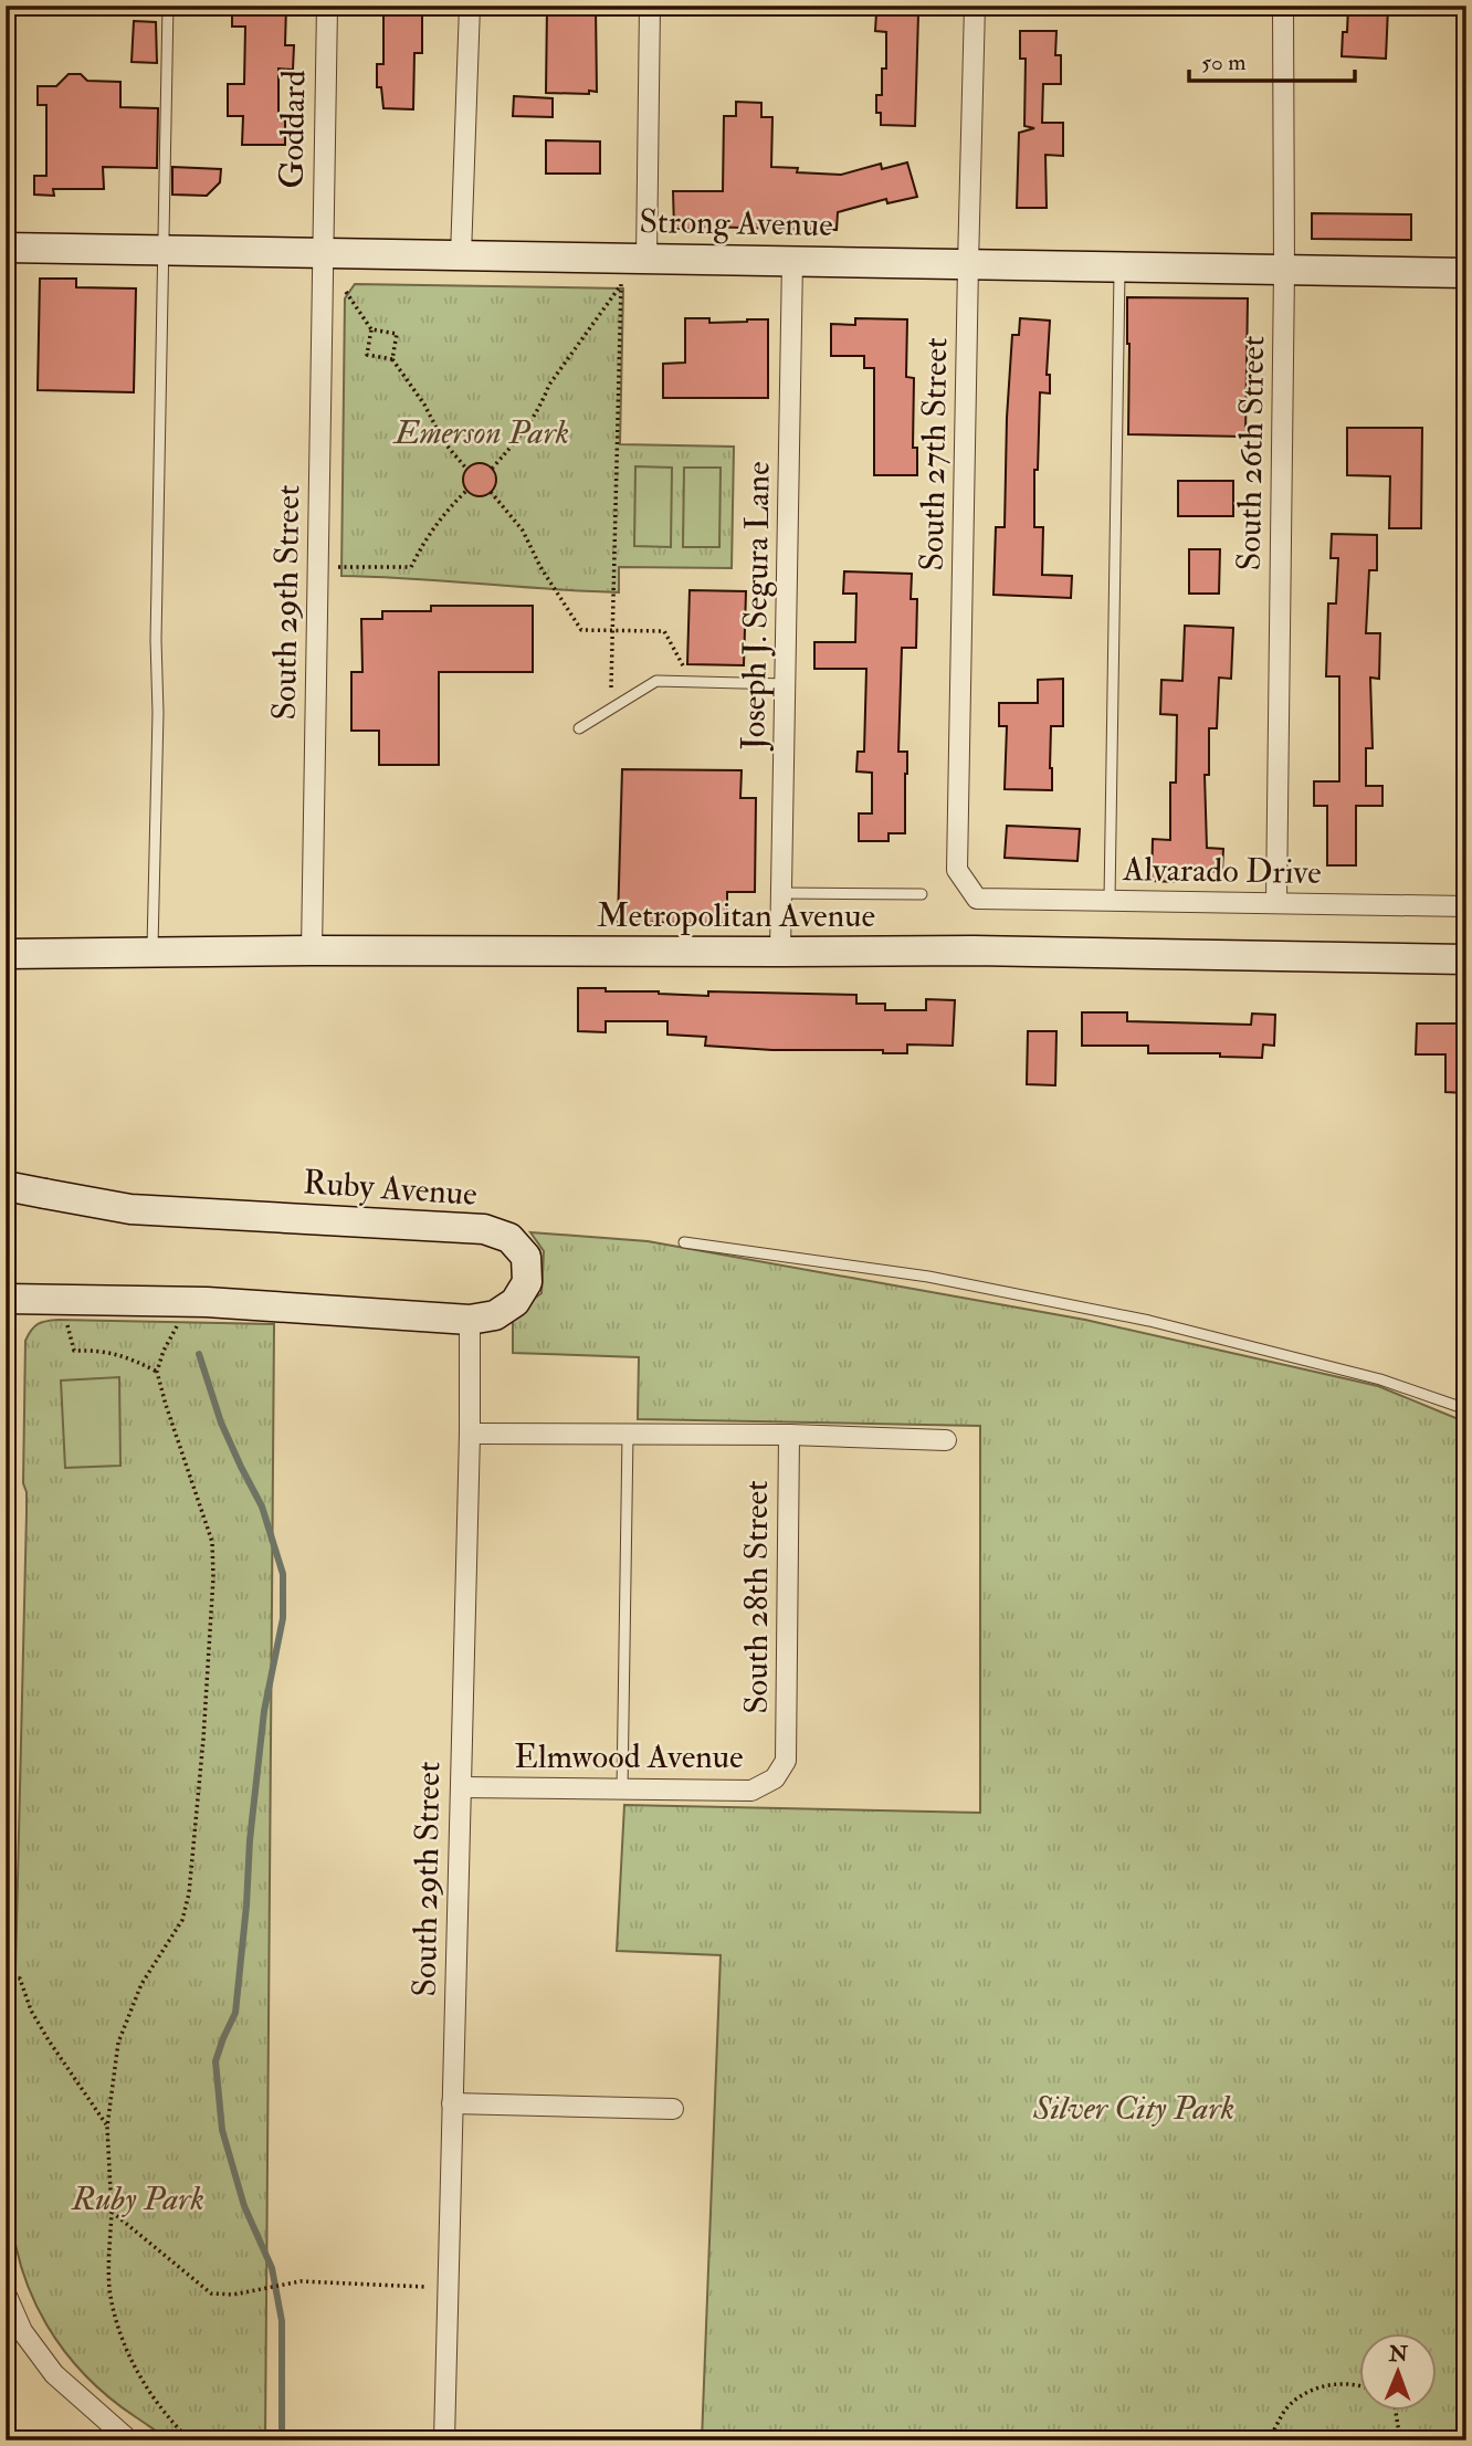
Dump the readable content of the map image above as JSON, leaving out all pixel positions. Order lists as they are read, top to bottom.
{
  "streets": {
    "street": [
      "Goddard",
      "Strong Avenue",
      "South 26th Street",
      "South 27th Street",
      "South 29th Street",
      "Joseph J. Segura Lane",
      "Alvarado Drive",
      "Metropolitan Avenue",
      "Ruby Avenue",
      "South 28th Street",
      "Elmwood Avenue"
    ]
  },
  "crossings": [
    ["Goddard", "Strong Avenue"],
    ["Goddard", "South 29th Street"],
    ["Strong Avenue", "South 26th Street"],
    ["Strong Avenue", "South 27th Street"],
    ["Strong Avenue", "South 29th Street"],
    ["Strong Avenue", "Joseph J. Segura Lane"],
    ["South 26th Street", "Alvarado Drive"],
    ["South 27th Street", "Alvarado Drive"],
    ["South 29th Street", "Metropolitan Avenue"],
    ["South 29th Street", "Ruby Avenue"],
    ["South 29th Street", "Elmwood Avenue"],
    ["Joseph J. Segura Lane", "Metropolitan Avenue"],
    ["South 28th Street", "Elmwood Avenue"]
  ],
  "parks": ["Emerson Park", "Silver City Park", "Ruby Park"],
  "scale_bar": "50 m",
  "north": "top"
}
